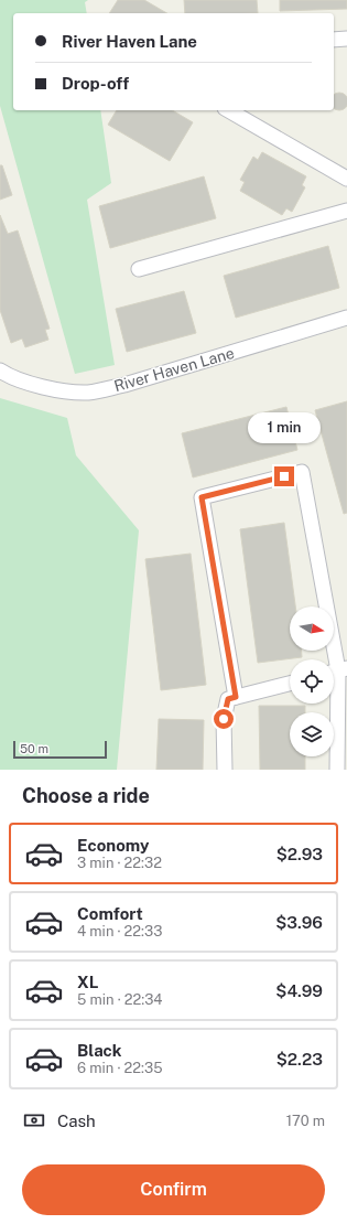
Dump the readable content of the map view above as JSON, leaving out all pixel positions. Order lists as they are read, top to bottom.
{
  "streets": {
    "street": ["River Haven Lane"]
  },
  "scale_bar": "50 m",
  "north": "right",
  "page": {
    "banner": ["River Haven Lane", "Drop-off"],
    "bubble": "1 min",
    "scale": "50 m",
    "heading": "Choose a ride",
    "list": [
      {
        "name": "Economy",
        "note": "3 min · 22:32",
        "value": "$2.93"
      },
      {
        "name": "Comfort",
        "note": "4 min · 22:33",
        "value": "$3.96"
      },
      {
        "name": "XL",
        "note": "5 min · 22:34",
        "value": "$4.99"
      },
      {
        "name": "Black",
        "note": "6 min · 22:35",
        "value": "$2.23"
      }
    ],
    "pay": ["Cash", "170 m"],
    "buttons": "Confirm"
  }
}
